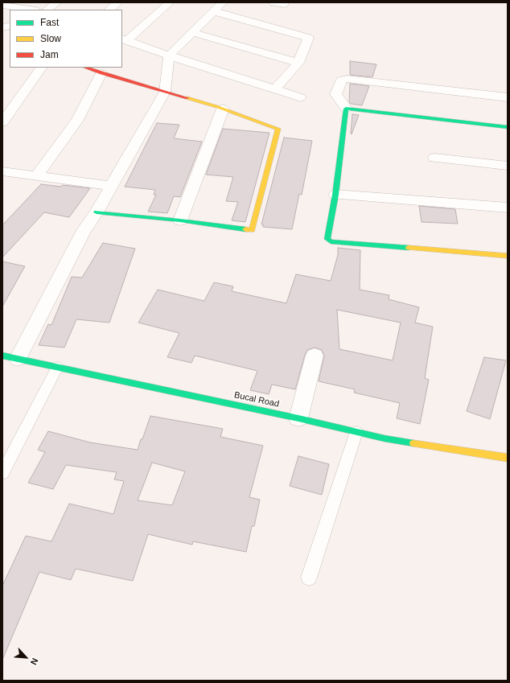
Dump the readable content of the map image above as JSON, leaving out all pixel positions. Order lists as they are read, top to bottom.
{
  "streets": {
    "street": ["Bucal Road"]
  },
  "legend": ["Fast", "Slow", "Jam"],
  "north": "bottom right"
}
